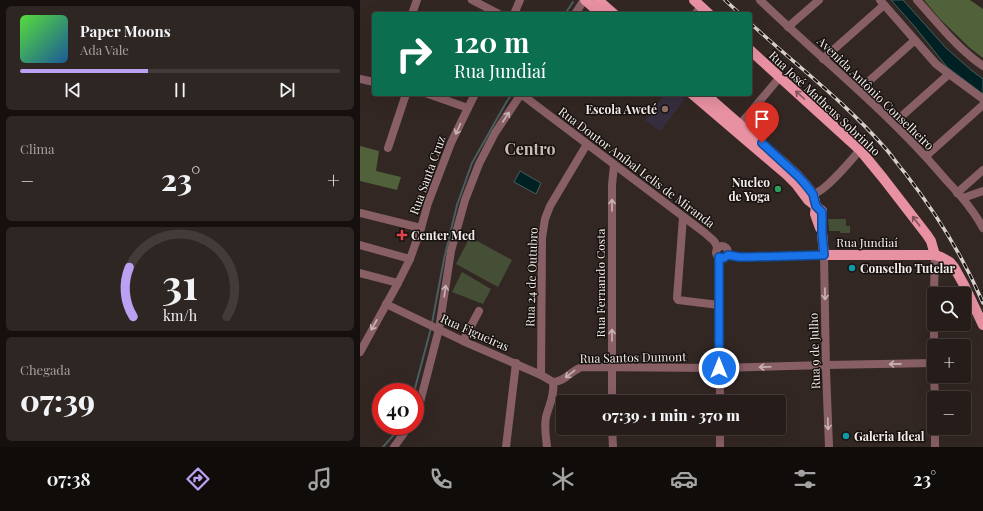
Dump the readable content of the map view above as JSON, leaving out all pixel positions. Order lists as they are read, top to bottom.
{
  "streets": {
    "main road": ["Rua José Matheus Sobrinho", "Rua Jundiaí"],
    "street": [
      "Avenida Antônio Conselheiro",
      "Rua Doutor Aníbal Lelis de Miranda",
      "Rua Santa Cruz",
      "Rua 24 de Outubro",
      "Rua Fernando Costa",
      "Rua Figueiras",
      "Rua 9 de Julho",
      "Rua Santos Dumont"
    ]
  },
  "crossings": [
    ["Rua José Matheus Sobrinho", "Rua Jundiaí"],
    ["Rua Doutor Aníbal Lelis de Miranda", "Rua Jundiaí"],
    ["Rua Doutor Aníbal Lelis de Miranda", "Rua 24 de Outubro"],
    ["Rua Doutor Aníbal Lelis de Miranda", "Rua Fernando Costa"],
    ["Rua Santa Cruz", "Rua Figueiras"],
    ["Rua Jundiaí", "Rua 9 de Julho"],
    ["Rua 24 de Outubro", "Rua Figueiras"],
    ["Rua Fernando Costa", "Rua Santos Dumont"],
    ["Rua Figueiras", "Rua Santos Dumont"],
    ["Rua 9 de Julho", "Rua Santos Dumont"]
  ],
  "one_way": ["Rua Fernando Costa", "Rua 9 de Julho", "Rua Santos Dumont"],
  "districts": ["Centro"],
  "places": {
    "other": [
      "Escola Aweté",
      "Nucleo de Yoga",
      "Conselho Tutelar",
      "Galeria Ideal"
    ],
    "health": ["Center Med"]
  },
  "page": {
    "turn": ["120 m", "Rua Jundiaí"],
    "song": ["Paper Moons", "Ada Vale"],
    "tile": [
      "Clima",
      ["Chegada", "07:39"]
    ],
    "heat": ["−", "23°", "+"],
    "map_buttons": ["+", "−"],
    "limit": "40",
    "trip": "07:39 · 1 min · 370 m",
    "tabs": ["07:38", "23°"],
    "gauge": ["31", "km/h"]
  }
}
